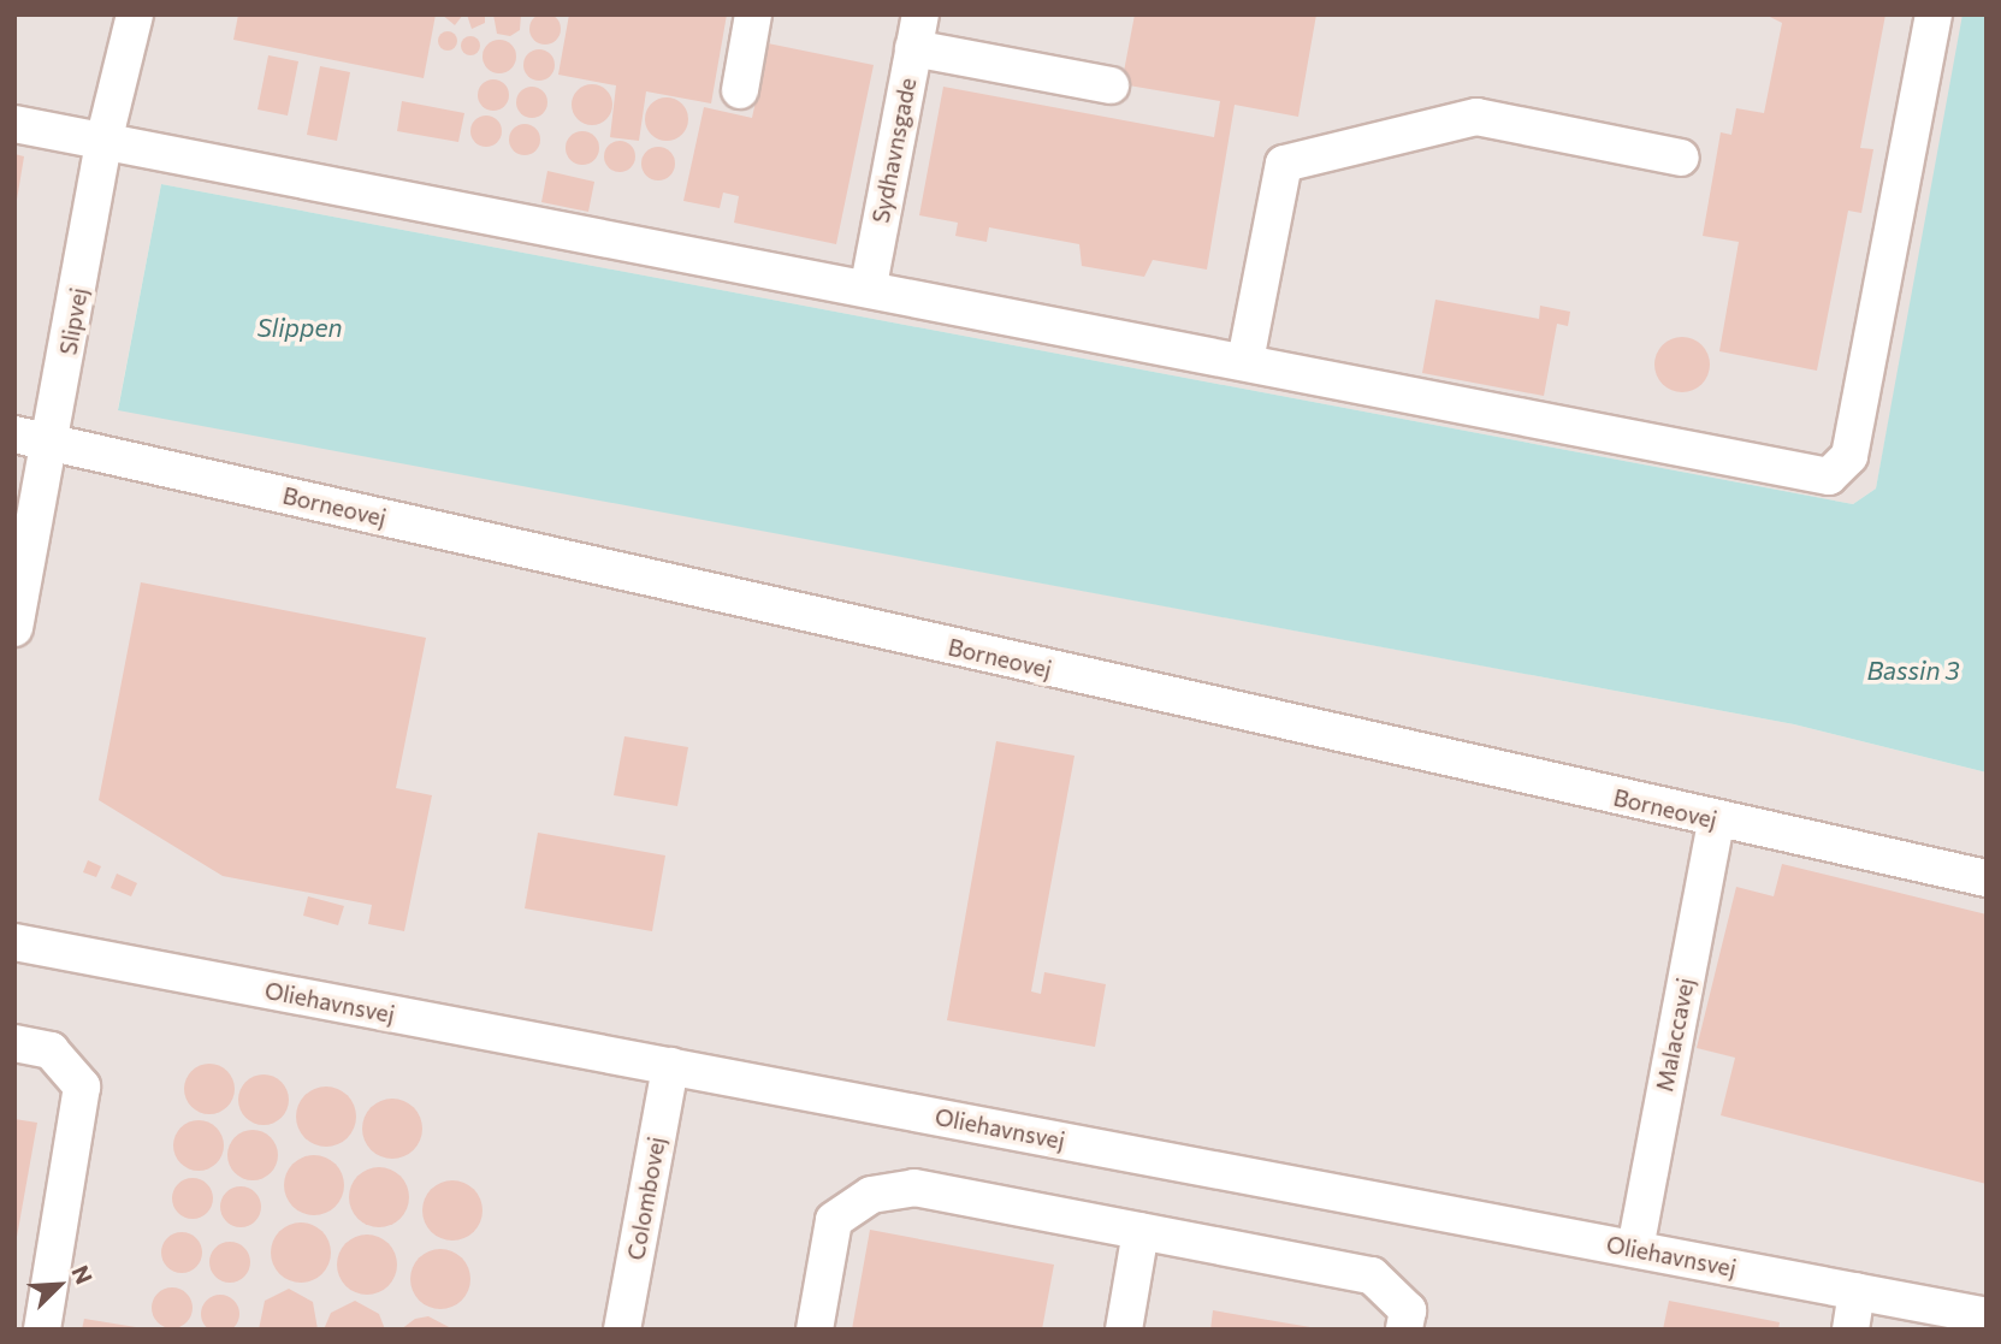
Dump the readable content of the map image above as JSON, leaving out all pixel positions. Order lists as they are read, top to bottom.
{
  "streets": {
    "street": [
      "Sydhavnsgade",
      "Slipvej",
      "Borneovej",
      "Oliehavnsvej",
      "Malaccavej",
      "Colombovej"
    ]
  },
  "crossings": [
    ["Slipvej", "Borneovej"],
    ["Borneovej", "Malaccavej"],
    ["Oliehavnsvej", "Malaccavej"],
    ["Oliehavnsvej", "Colombovej"]
  ],
  "water": ["Slippen", "Bassin 3"],
  "north": "top right"
}
